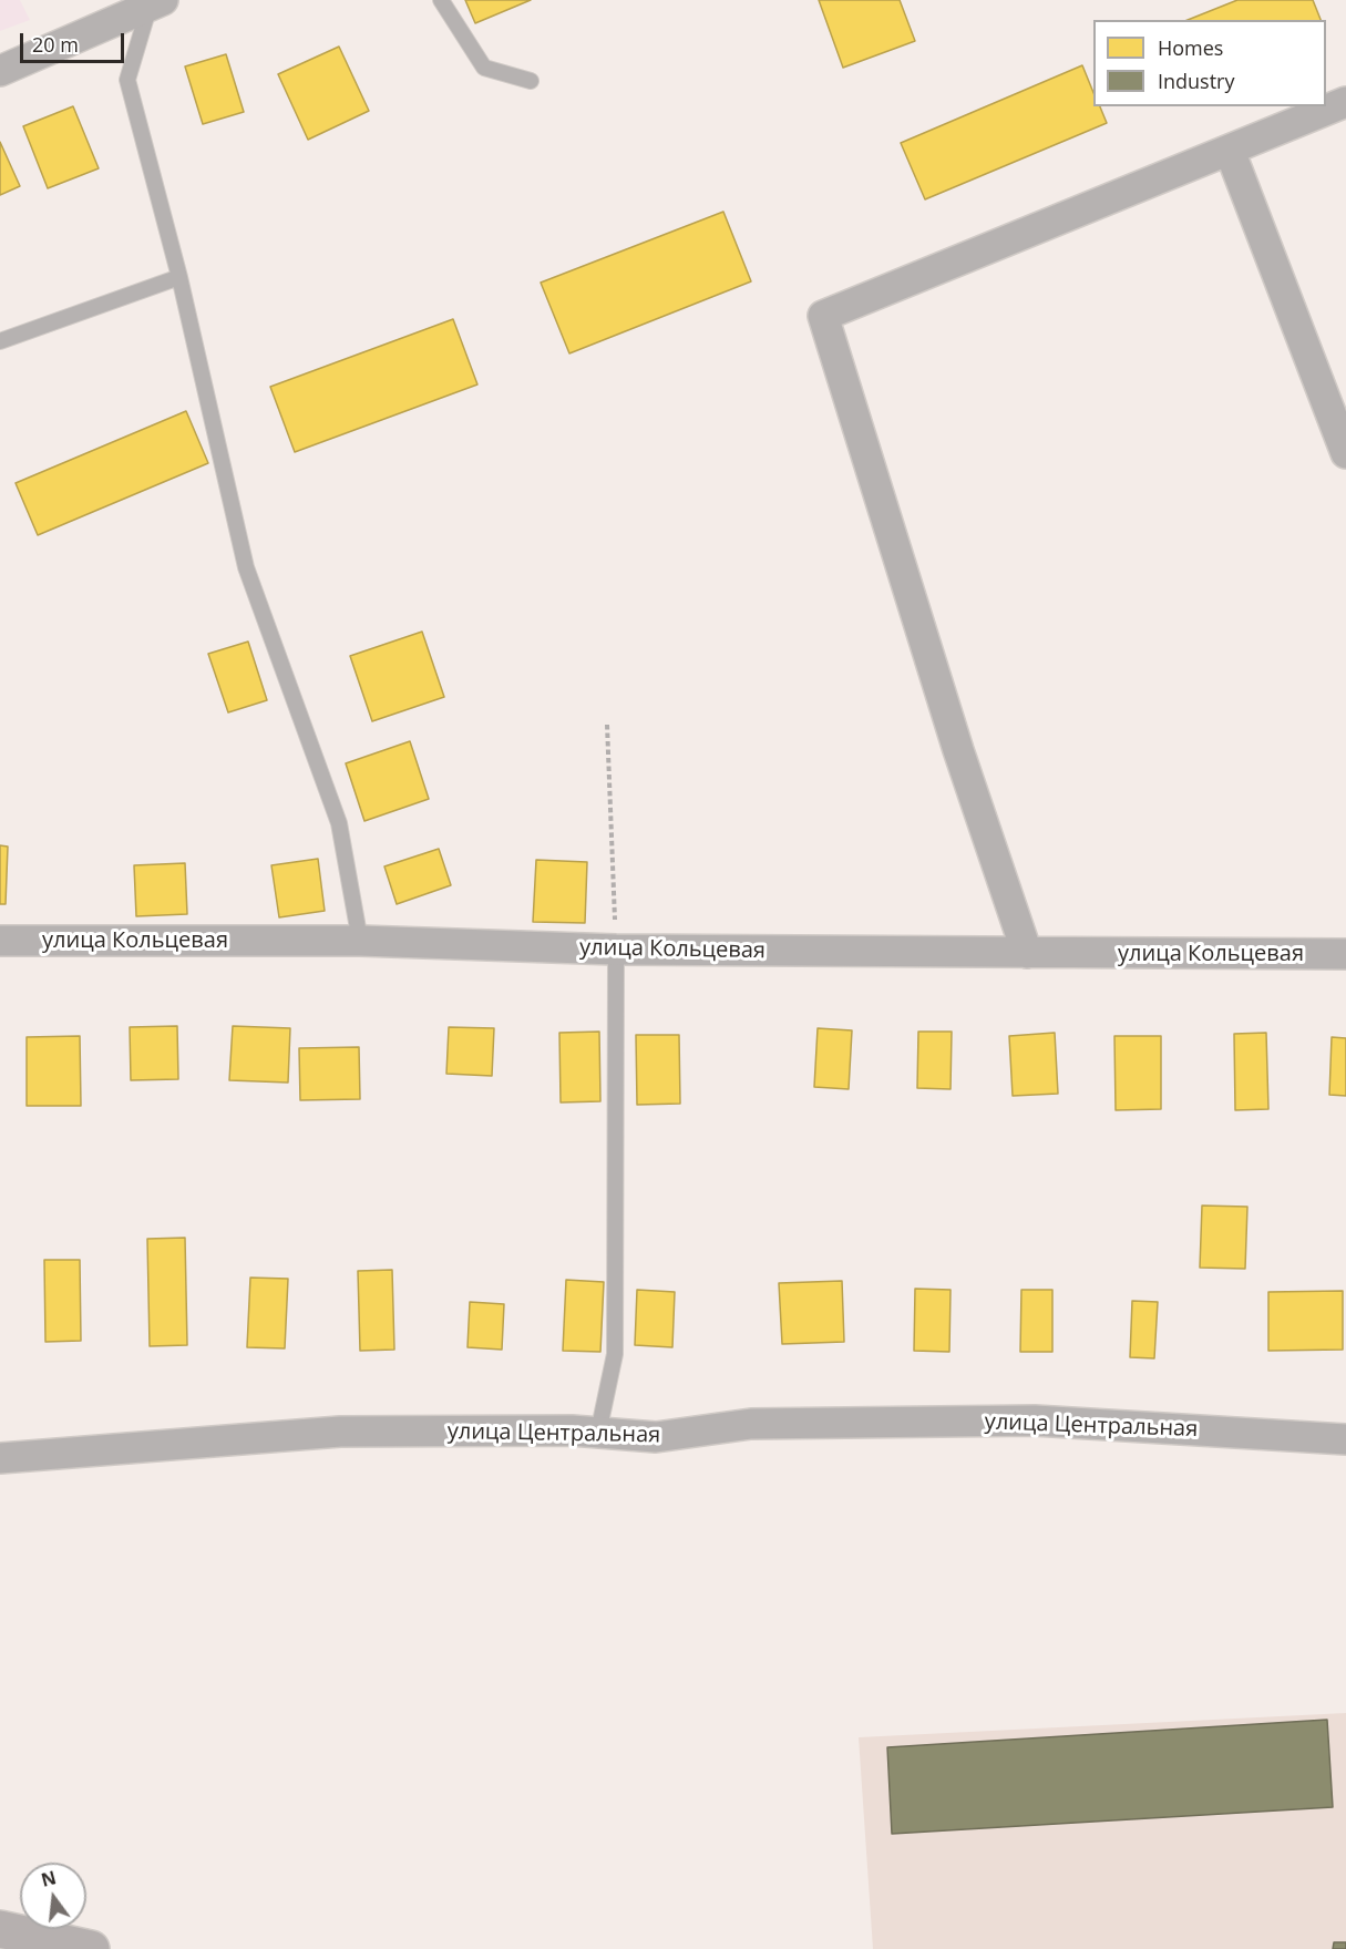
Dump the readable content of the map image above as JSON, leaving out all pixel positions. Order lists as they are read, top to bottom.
{
  "streets": {
    "street": ["улица Кольцевая", "улица Центральная"]
  },
  "legend": ["Homes", "Industry"],
  "scale_bar": "20 m",
  "north": "top"
}
